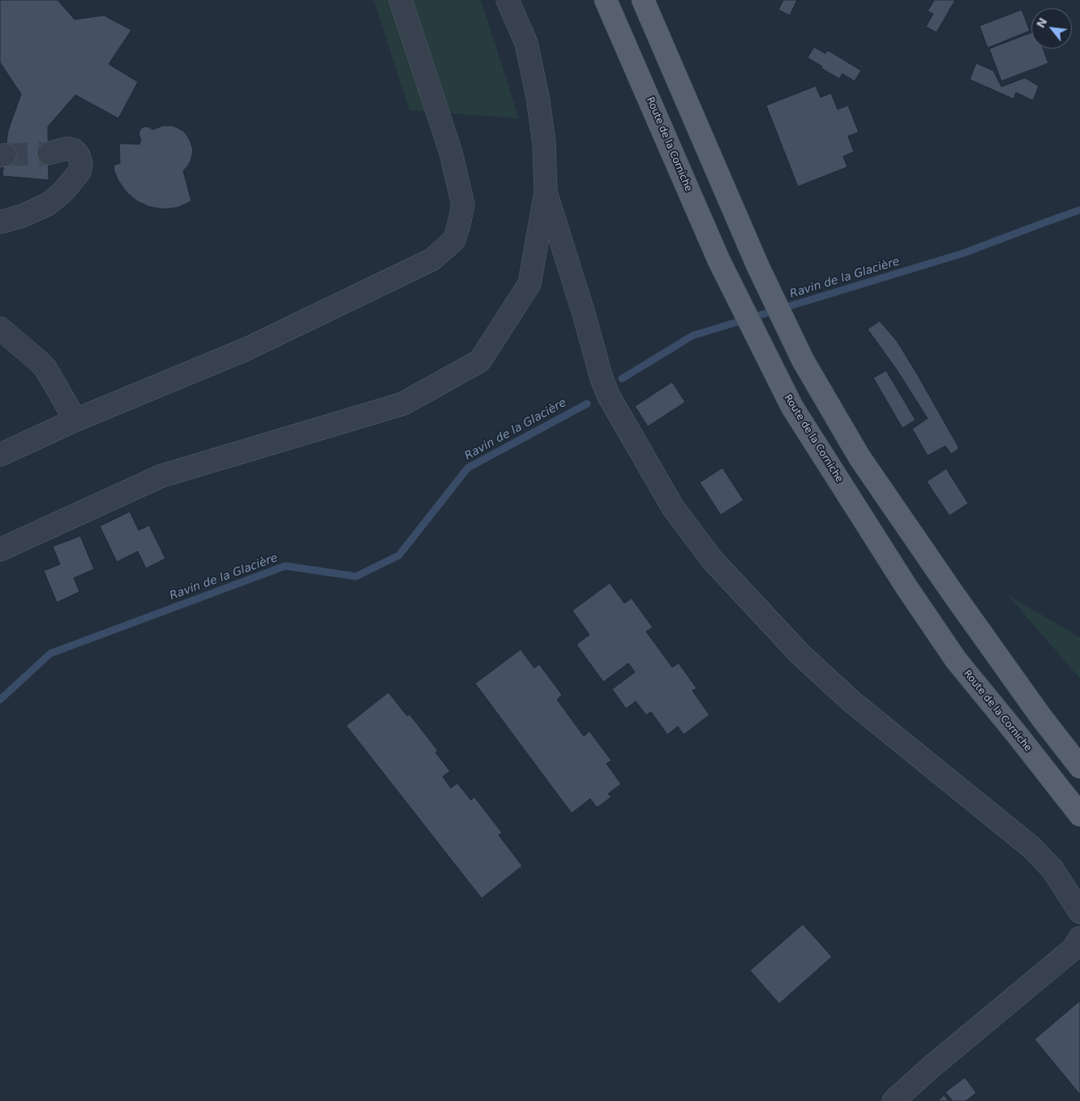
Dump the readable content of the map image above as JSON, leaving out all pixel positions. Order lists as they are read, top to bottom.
{
  "streets": {
    "main road": ["Route de la Corniche"]
  },
  "water": ["Ravin de la Glacière"],
  "north": "top left"
}
